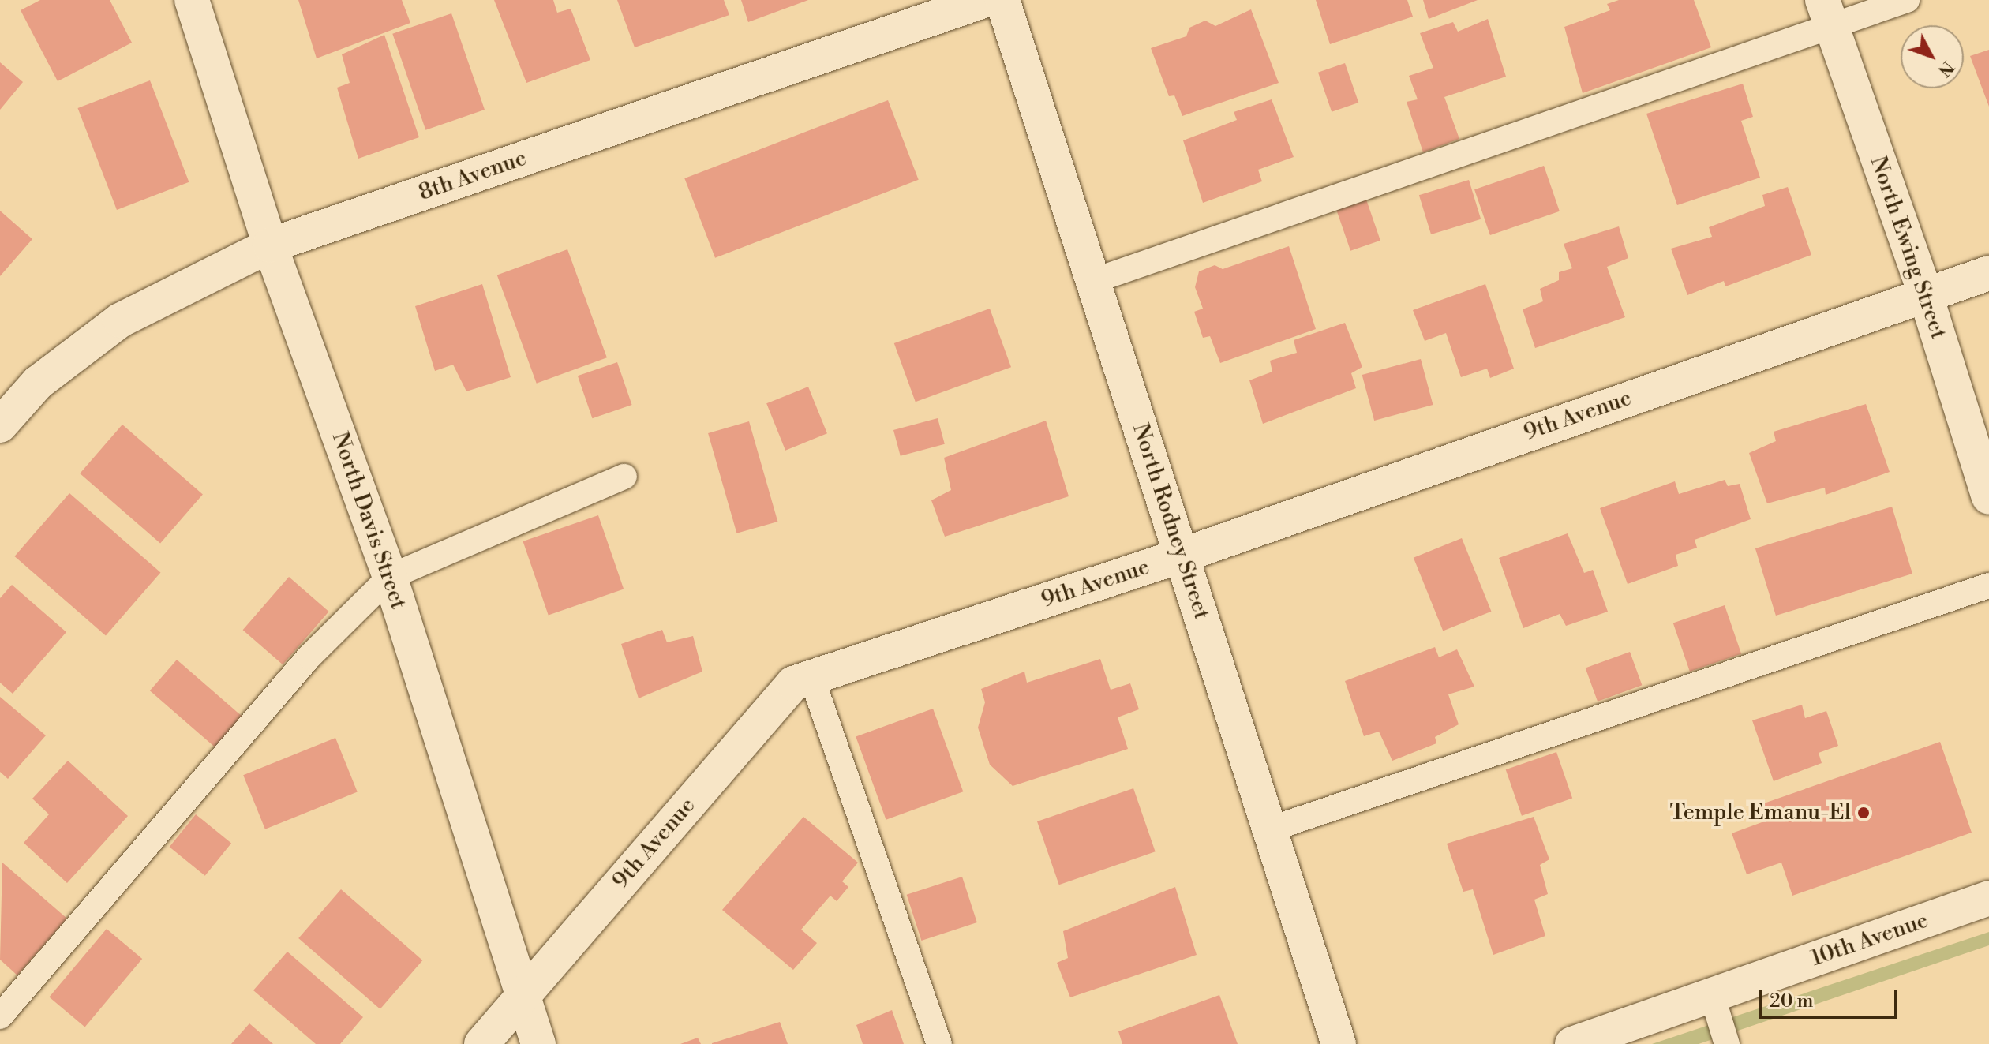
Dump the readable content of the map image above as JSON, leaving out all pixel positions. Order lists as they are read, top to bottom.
{
  "streets": {
    "street": [
      "8th Avenue",
      "North Ewing Street",
      "9th Avenue",
      "North Davis Street",
      "North Rodney Street",
      "10th Avenue"
    ]
  },
  "crossings": [
    ["8th Avenue", "North Davis Street"],
    ["North Ewing Street", "9th Avenue"],
    ["9th Avenue", "North Davis Street"],
    ["9th Avenue", "North Rodney Street"]
  ],
  "places": ["Temple Emanu-El"],
  "scale_bar": "20 m",
  "north": "bottom right"
}
